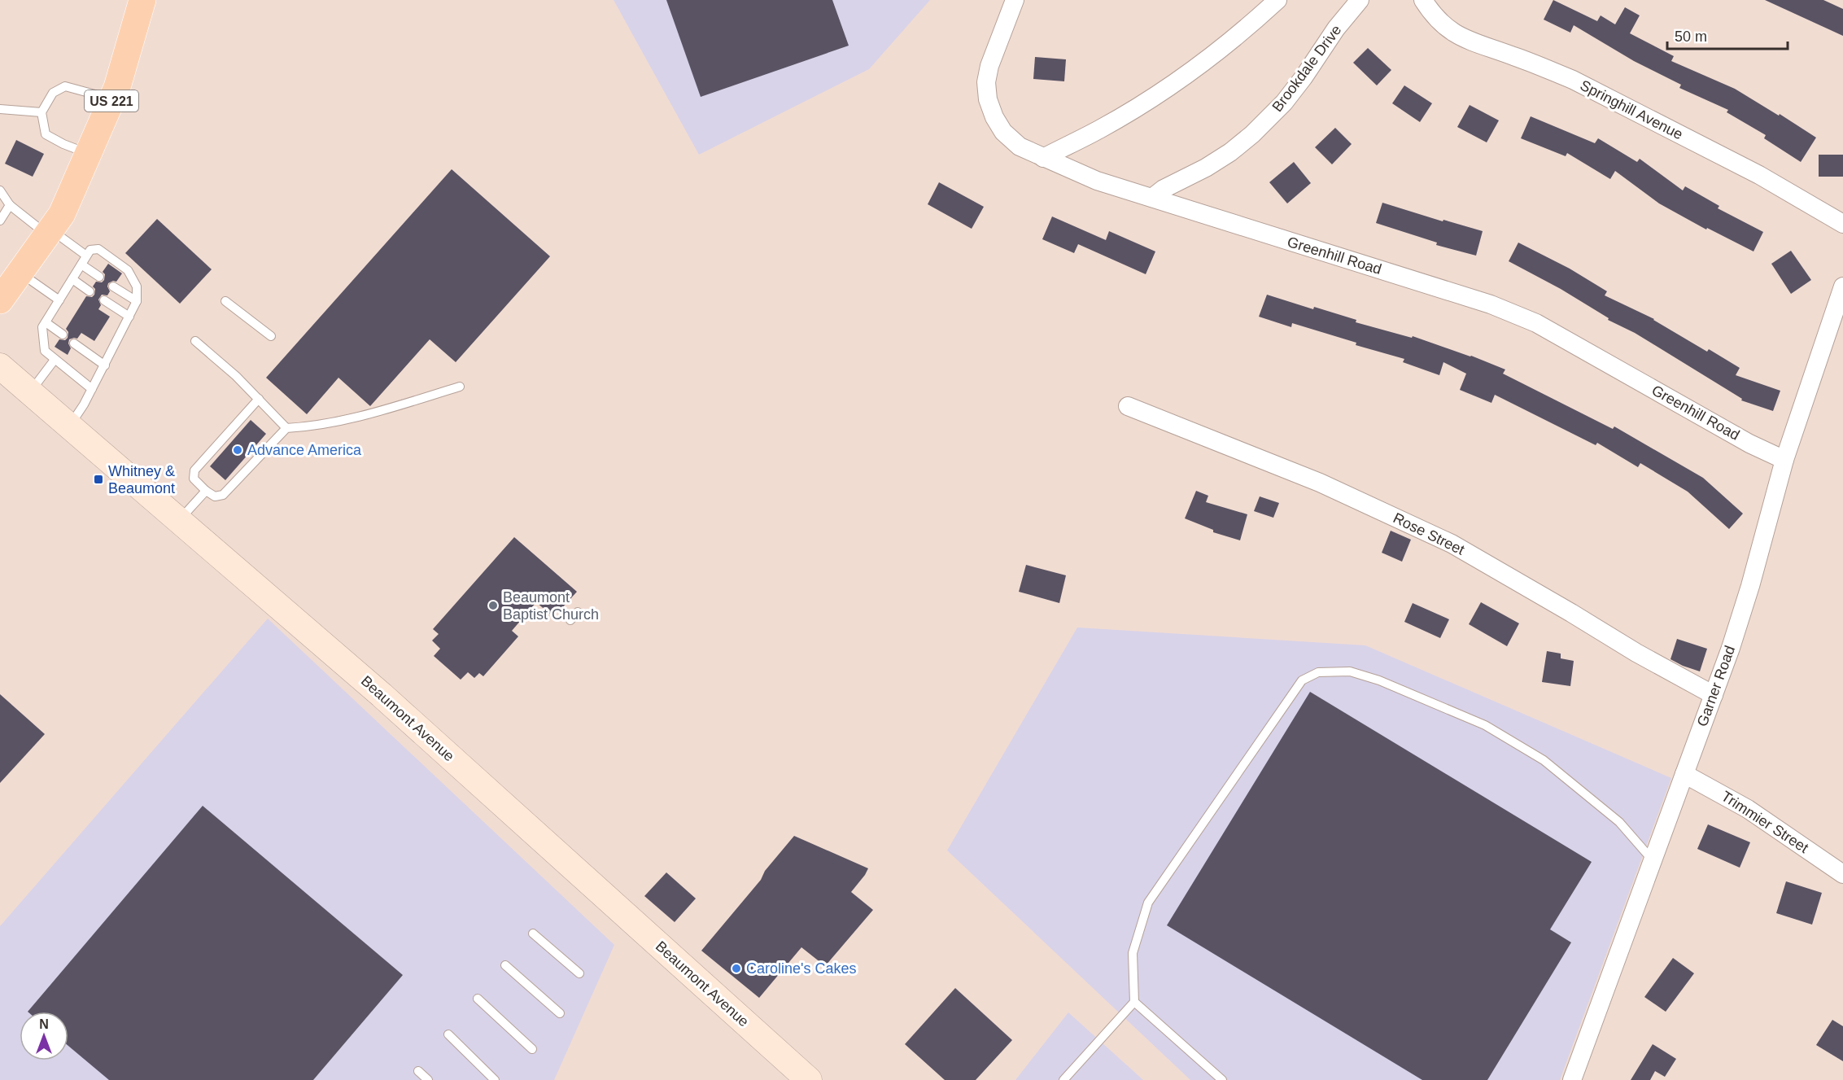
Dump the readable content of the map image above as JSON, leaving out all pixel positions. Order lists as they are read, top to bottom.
{
  "streets": {
    "main road": ["US 221"],
    "street": [
      "Brookdale Drive",
      "Springhill Avenue",
      "Greenhill Road",
      "Rose Street",
      "Garner Road",
      "Beaumont Avenue",
      "Trimmier Street"
    ]
  },
  "crossings": [
    ["Brookdale Drive", "Greenhill Road"],
    ["Greenhill Road", "Garner Road"],
    ["Rose Street", "Garner Road"],
    ["Garner Road", "Trimmier Street"]
  ],
  "places": {
    "other": ["Advance America", "Beaumont Baptist Church", "Caroline's Cakes"],
    "transit": ["Whitney & Beaumont"]
  },
  "scale_bar": "50 m",
  "north": "top"
}
